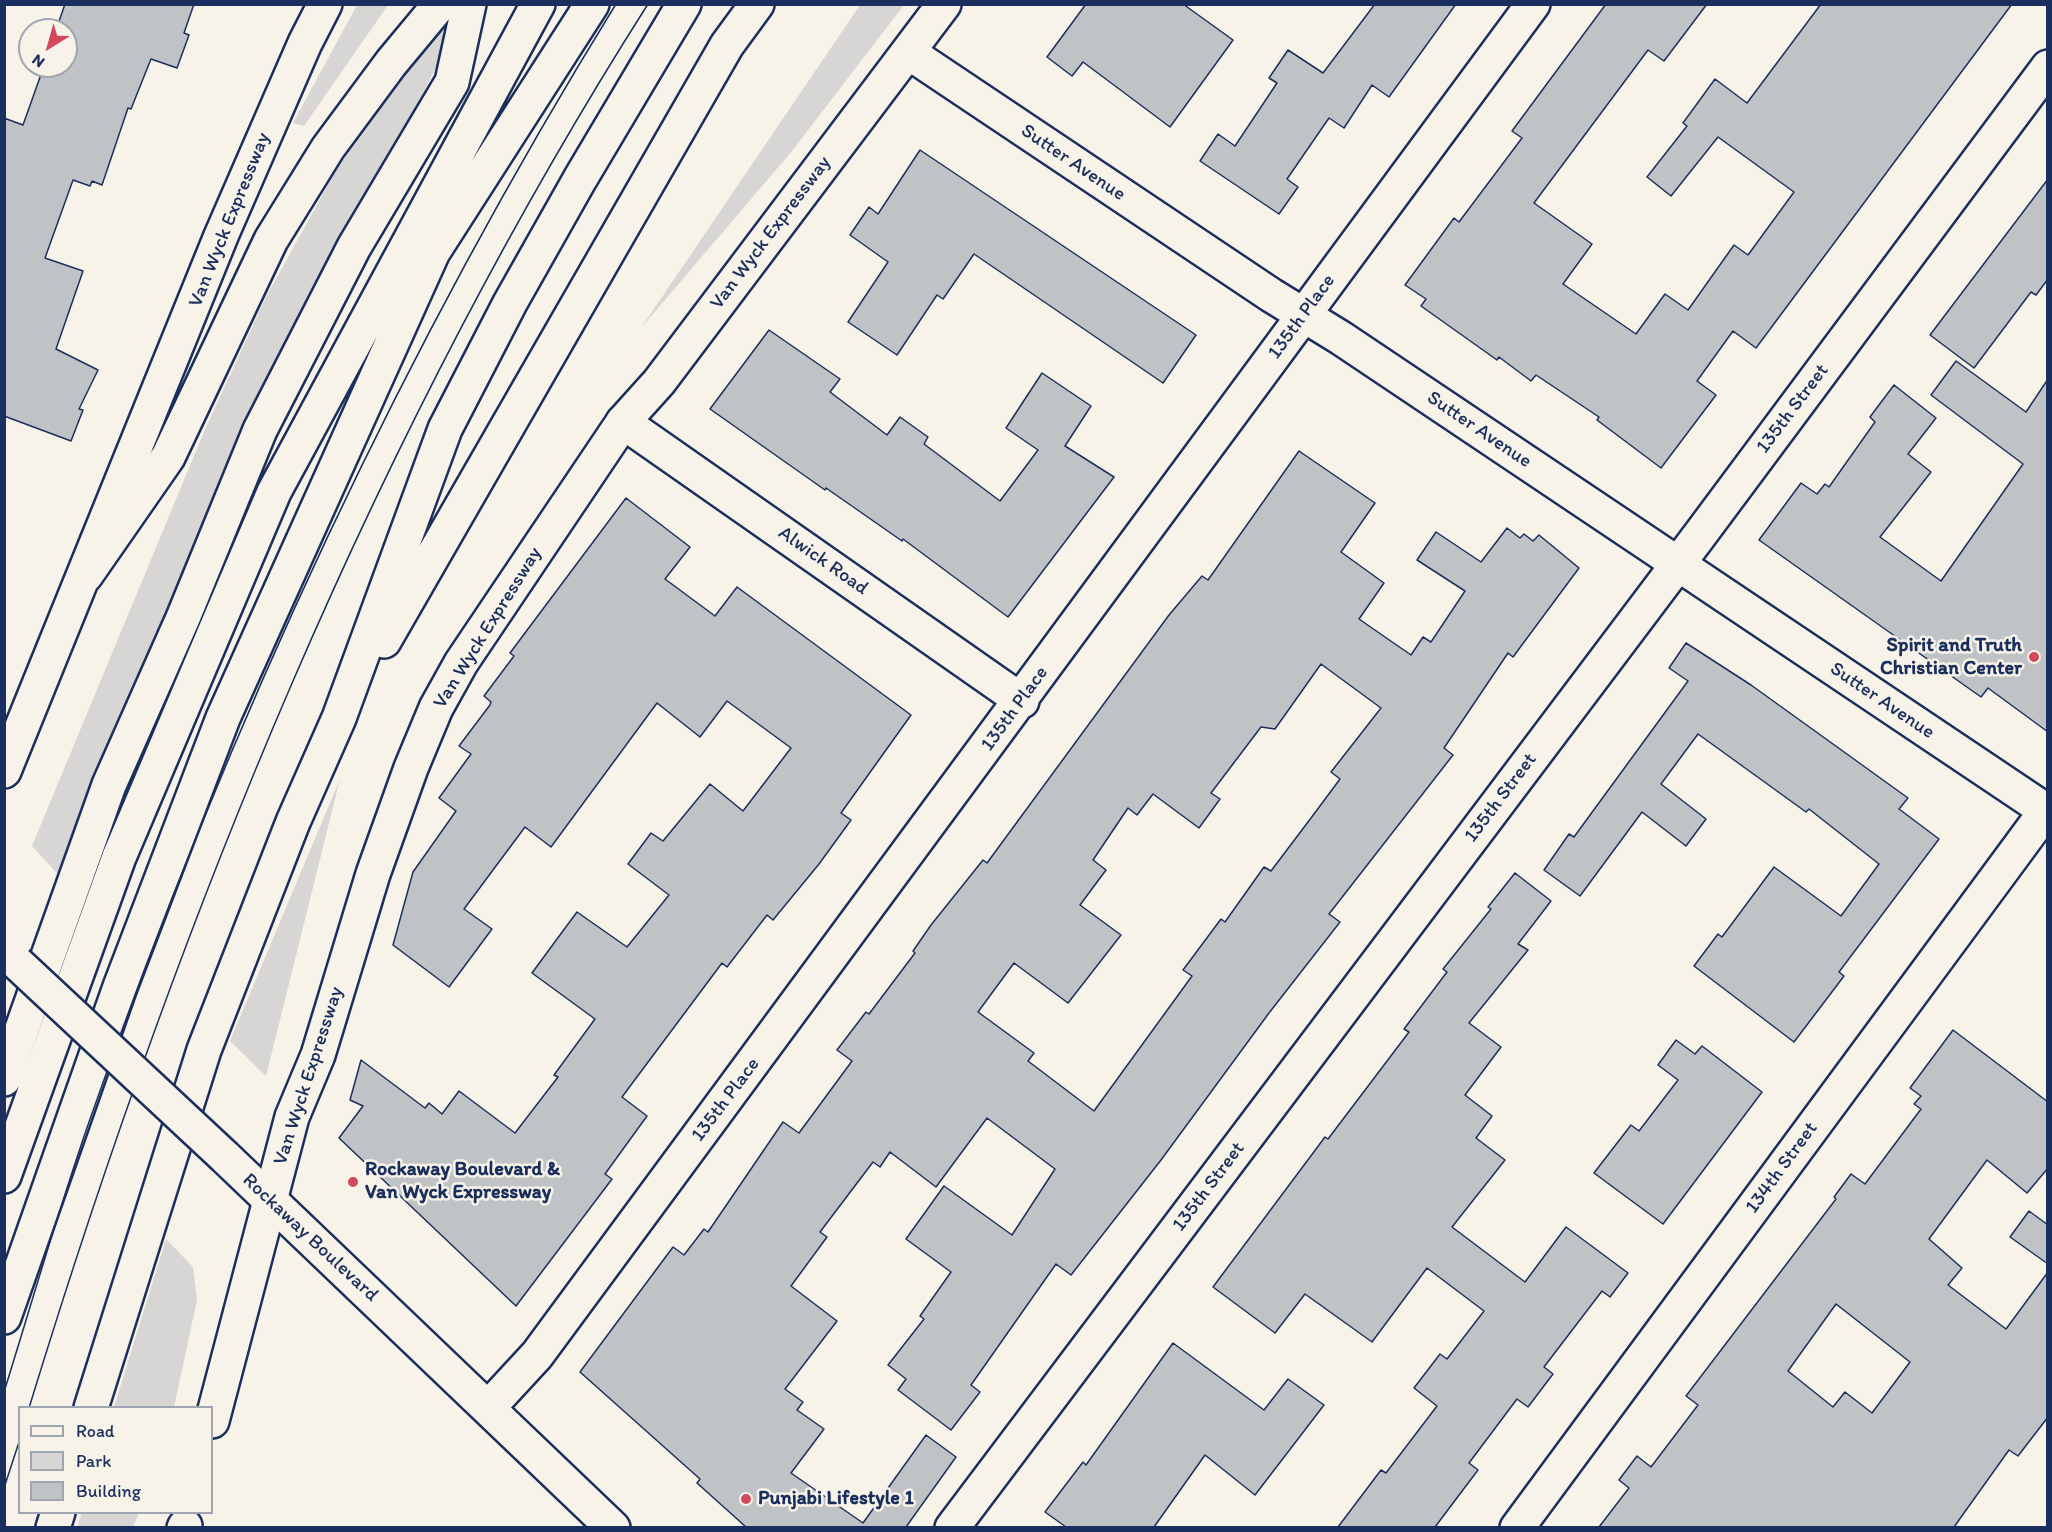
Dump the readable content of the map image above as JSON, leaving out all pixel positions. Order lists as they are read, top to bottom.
{
  "streets": {
    "main road": [
      "Sutter Avenue",
      "Van Wyck Expressway",
      "135th Place",
      "135th Street",
      "Alwick Road",
      "134th Street",
      "Rockaway Boulevard"
    ]
  },
  "crossings": [
    ["Sutter Avenue", "Van Wyck Expressway"],
    ["Sutter Avenue", "135th Place"],
    ["Sutter Avenue", "135th Street"],
    ["Sutter Avenue", "134th Street"],
    ["Van Wyck Expressway", "Alwick Road"],
    ["Van Wyck Expressway", "Rockaway Boulevard"],
    ["135th Place", "Alwick Road"],
    ["135th Place", "Rockaway Boulevard"]
  ],
  "places": ["Spirit and Truth Christian Center", "Rockaway Boulevard & Van Wyck Expressway", "Punjabi Lifestyle 1"],
  "legend": ["Road", "Park", "Building"],
  "north": "bottom left"
}
